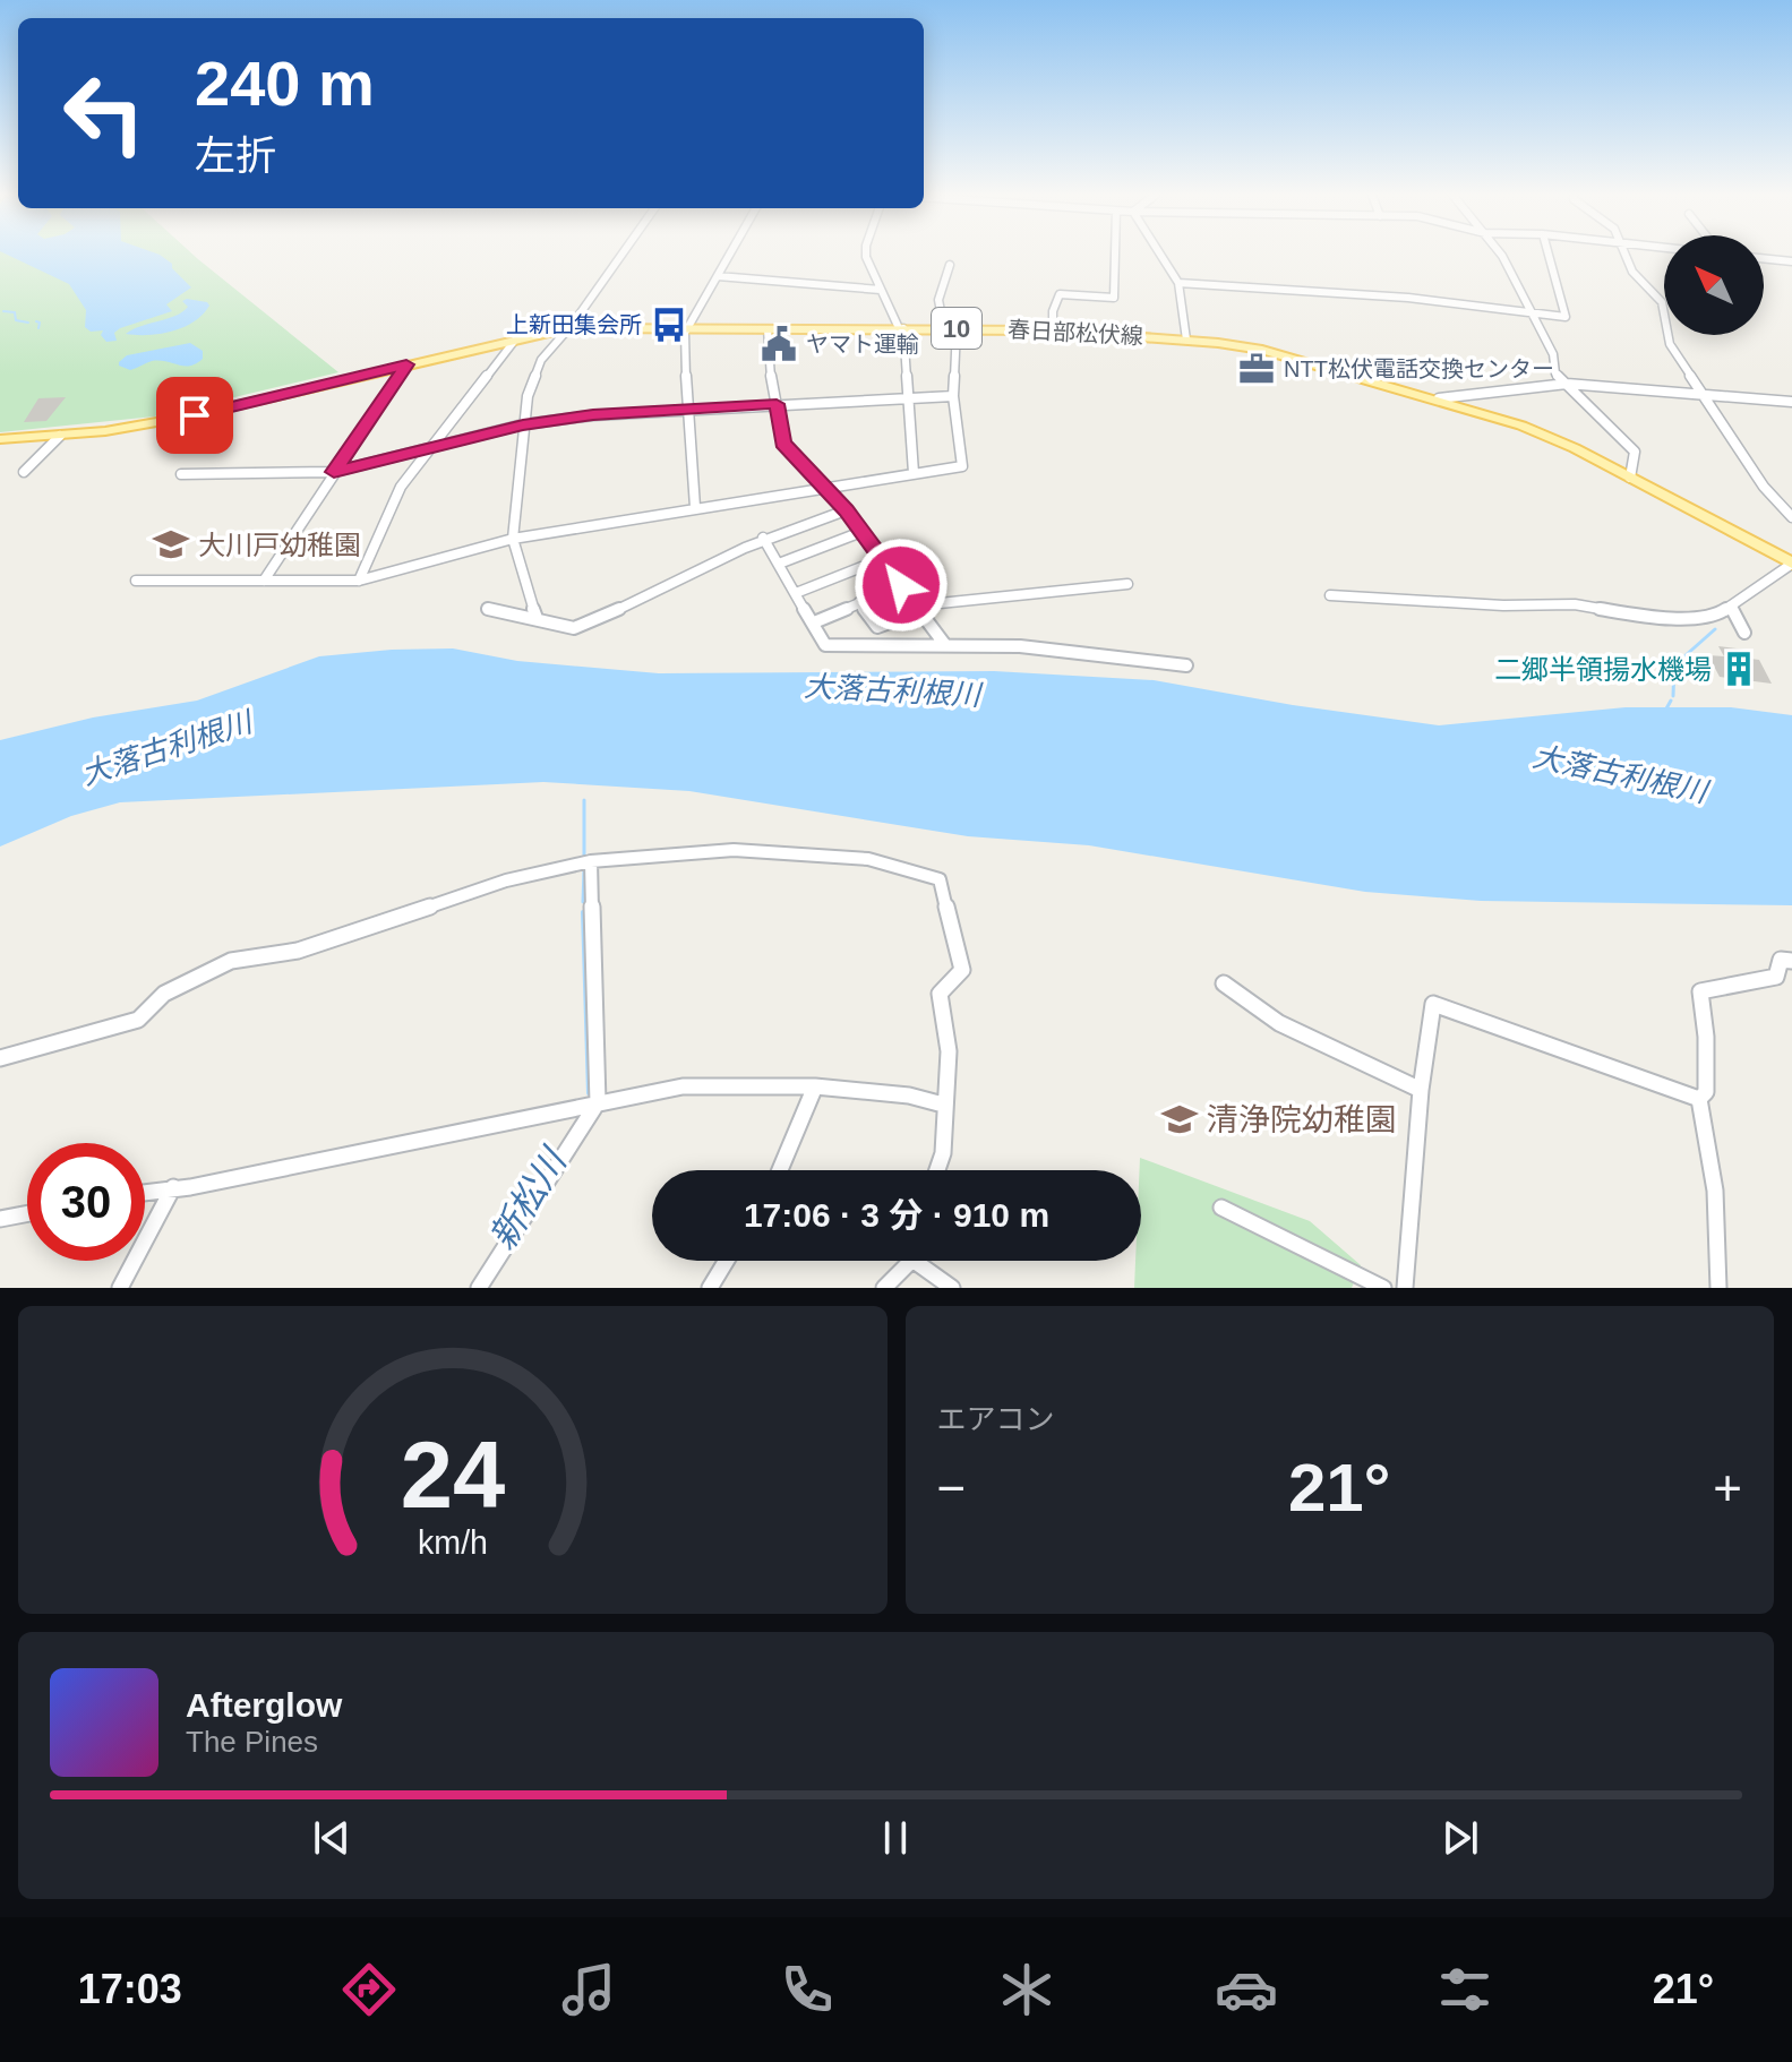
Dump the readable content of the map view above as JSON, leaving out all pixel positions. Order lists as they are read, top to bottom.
{
  "streets": {
    "main road": ["10", "春日部松伏線"]
  },
  "water": ["大落古利根川", "新松川"],
  "places": {
    "bus stop": ["上新田集会所"],
    "public building": ["ヤマト運輸"],
    "office": ["NTT松伏電話交換センター"],
    "school or university": ["大川戸幼稚園", "清浄院幼稚園"],
    "building": ["二郷半領揚水機場"]
  },
  "north": "top left",
  "page": {
    "turn": ["240 m", "左折"],
    "limit": "30",
    "trip": "17:06 · 3 分 · 910 m",
    "tile": "エアコン",
    "heat": ["−", "21°", "+"],
    "song": ["Afterglow", "The Pines"],
    "tabs": ["17:03", "21°"],
    "gauge": ["24", "km/h"]
  }
}
